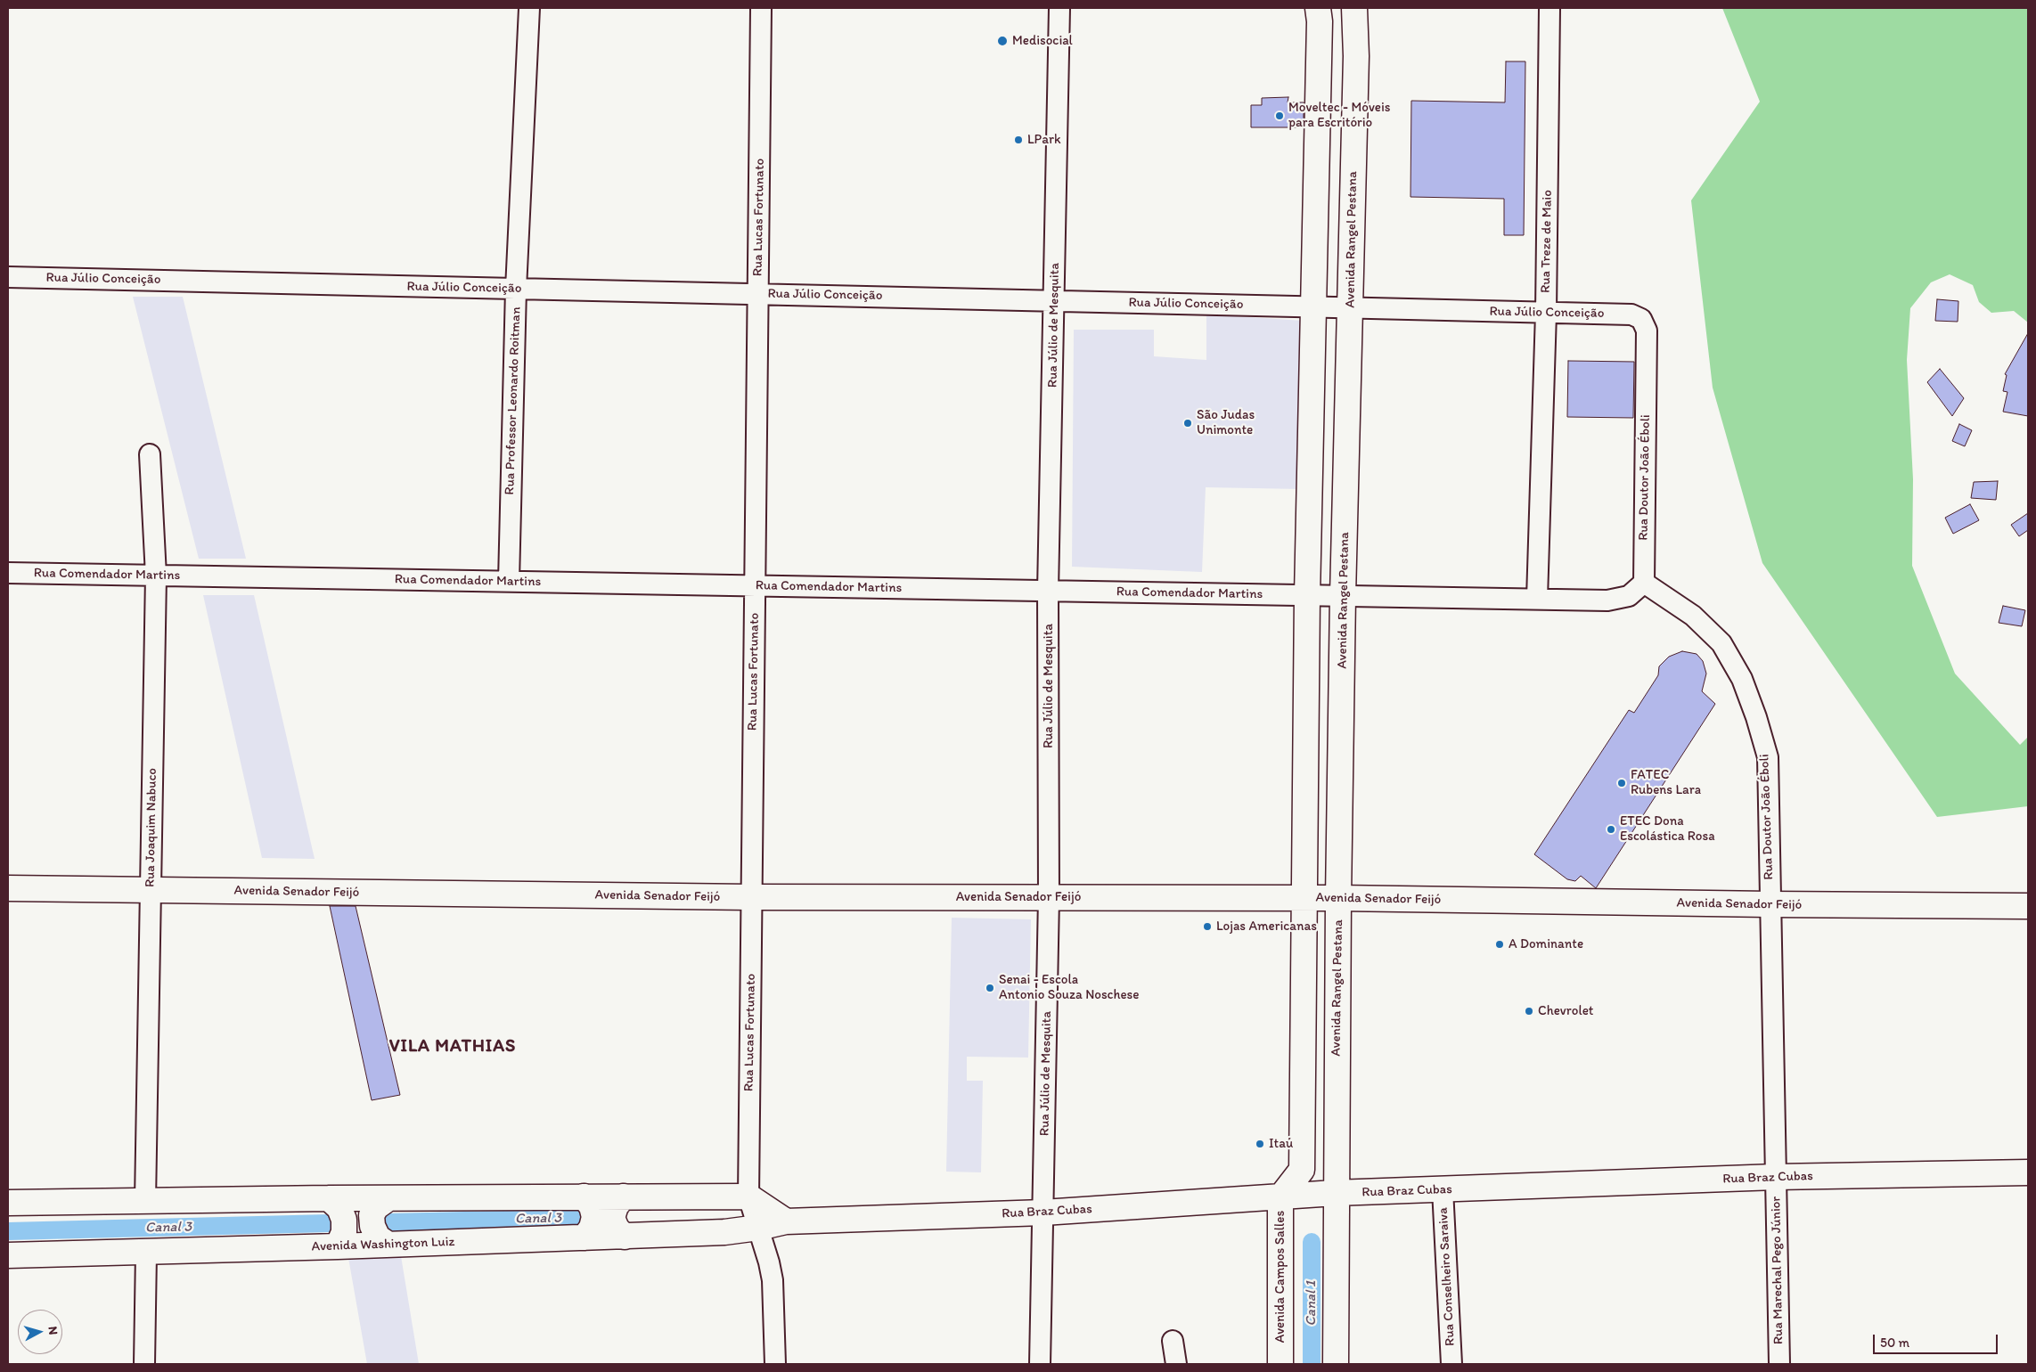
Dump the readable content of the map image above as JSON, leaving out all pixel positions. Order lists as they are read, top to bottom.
{
  "streets": {
    "main road": [
      "Avenida Rangel Pestana",
      "Avenida Senador Feijó",
      "Rua Braz Cubas",
      "Avenida Washington Luiz",
      "Avenida Campos Salles"
    ],
    "street": [
      "Rua Lucas Fortunato",
      "Rua Treze de Maio",
      "Rua Júlio Conceição",
      "Rua Júlio de Mesquita",
      "Rua Professor Leonardo Roitman",
      "Rua Doutor João Éboli",
      "Rua Comendador Martins",
      "Rua Joaquim Nabuco",
      "Rua Marechal Pego Júnior",
      "Rua Conselheiro Saraiva"
    ]
  },
  "crossings": [
    ["Rua Lucas Fortunato", "Rua Júlio Conceição"],
    ["Rua Lucas Fortunato", "Rua Comendador Martins"],
    ["Rua Lucas Fortunato", "Avenida Senador Feijó"],
    ["Rua Lucas Fortunato", "Rua Braz Cubas"],
    ["Rua Lucas Fortunato", "Avenida Washington Luiz"],
    ["Avenida Rangel Pestana", "Rua Júlio Conceição"],
    ["Avenida Rangel Pestana", "Rua Comendador Martins"],
    ["Avenida Rangel Pestana", "Avenida Senador Feijó"],
    ["Avenida Rangel Pestana", "Rua Braz Cubas"],
    ["Rua Treze de Maio", "Rua Júlio Conceição"],
    ["Rua Treze de Maio", "Rua Comendador Martins"],
    ["Rua Júlio Conceição", "Rua Júlio de Mesquita"],
    ["Rua Júlio Conceição", "Rua Professor Leonardo Roitman"],
    ["Rua Júlio Conceição", "Rua Doutor João Éboli"],
    ["Rua Júlio de Mesquita", "Rua Comendador Martins"],
    ["Rua Júlio de Mesquita", "Avenida Senador Feijó"],
    ["Rua Júlio de Mesquita", "Rua Braz Cubas"],
    ["Rua Professor Leonardo Roitman", "Rua Comendador Martins"],
    ["Rua Doutor João Éboli", "Rua Comendador Martins"],
    ["Rua Doutor João Éboli", "Avenida Senador Feijó"],
    ["Rua Doutor João Éboli", "Rua Braz Cubas"],
    ["Rua Doutor João Éboli", "Rua Marechal Pego Júnior"],
    ["Rua Comendador Martins", "Rua Joaquim Nabuco"],
    ["Rua Joaquim Nabuco", "Avenida Senador Feijó"],
    ["Avenida Senador Feijó", "Avenida Campos Salles"],
    ["Rua Braz Cubas", "Avenida Washington Luiz"],
    ["Rua Braz Cubas", "Rua Marechal Pego Júnior"],
    ["Rua Braz Cubas", "Avenida Campos Salles"],
    ["Rua Braz Cubas", "Rua Conselheiro Saraiva"]
  ],
  "districts": ["VILA MATHIAS"],
  "water": ["Canal 3", "Canal 1"],
  "places": [
    "Medisocial",
    "Moveltec - Móveis para Escritório",
    "LPark",
    "São Judas Unimonte",
    "FATEC Rubens Lara",
    "ETEC Dona Escolástica Rosa",
    "Lojas Americanas",
    "A Dominante",
    "Senai - Escola Antonio Souza Noschese",
    "Chevrolet",
    "Itaú"
  ],
  "scale_bar": "50 m",
  "north": "right"
}
